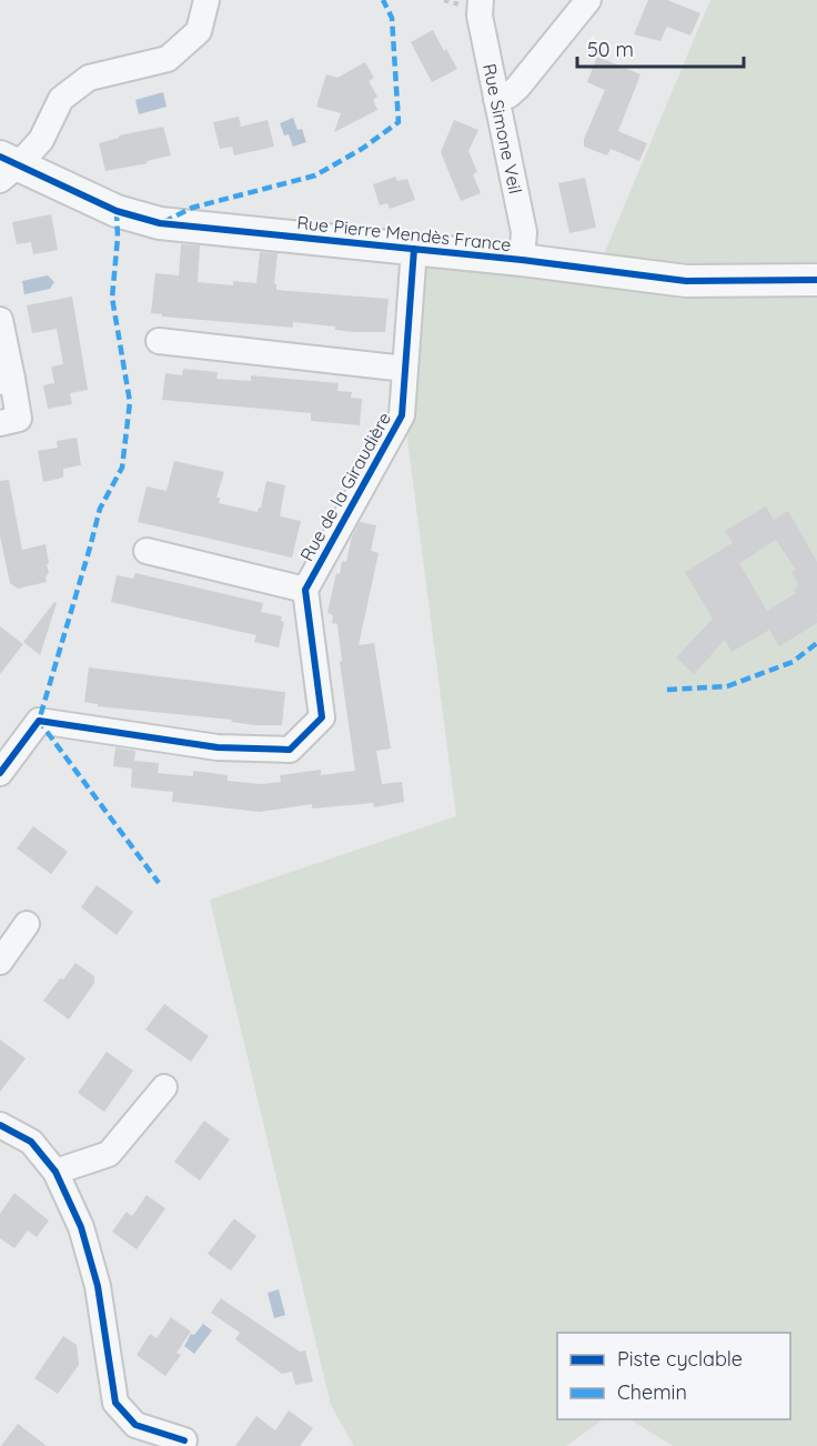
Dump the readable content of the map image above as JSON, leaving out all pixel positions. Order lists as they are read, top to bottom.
{
  "streets": {
    "street": ["Rue Simone Veil", "Rue Pierre Mendès France", "Rue de la Giraudière"]
  },
  "crossings": [
    ["Rue Simone Veil", "Rue Pierre Mendès France"],
    ["Rue Pierre Mendès France", "Rue de la Giraudière"]
  ],
  "legend": ["Piste cyclable", "Chemin"],
  "scale_bar": "50 m"
}
